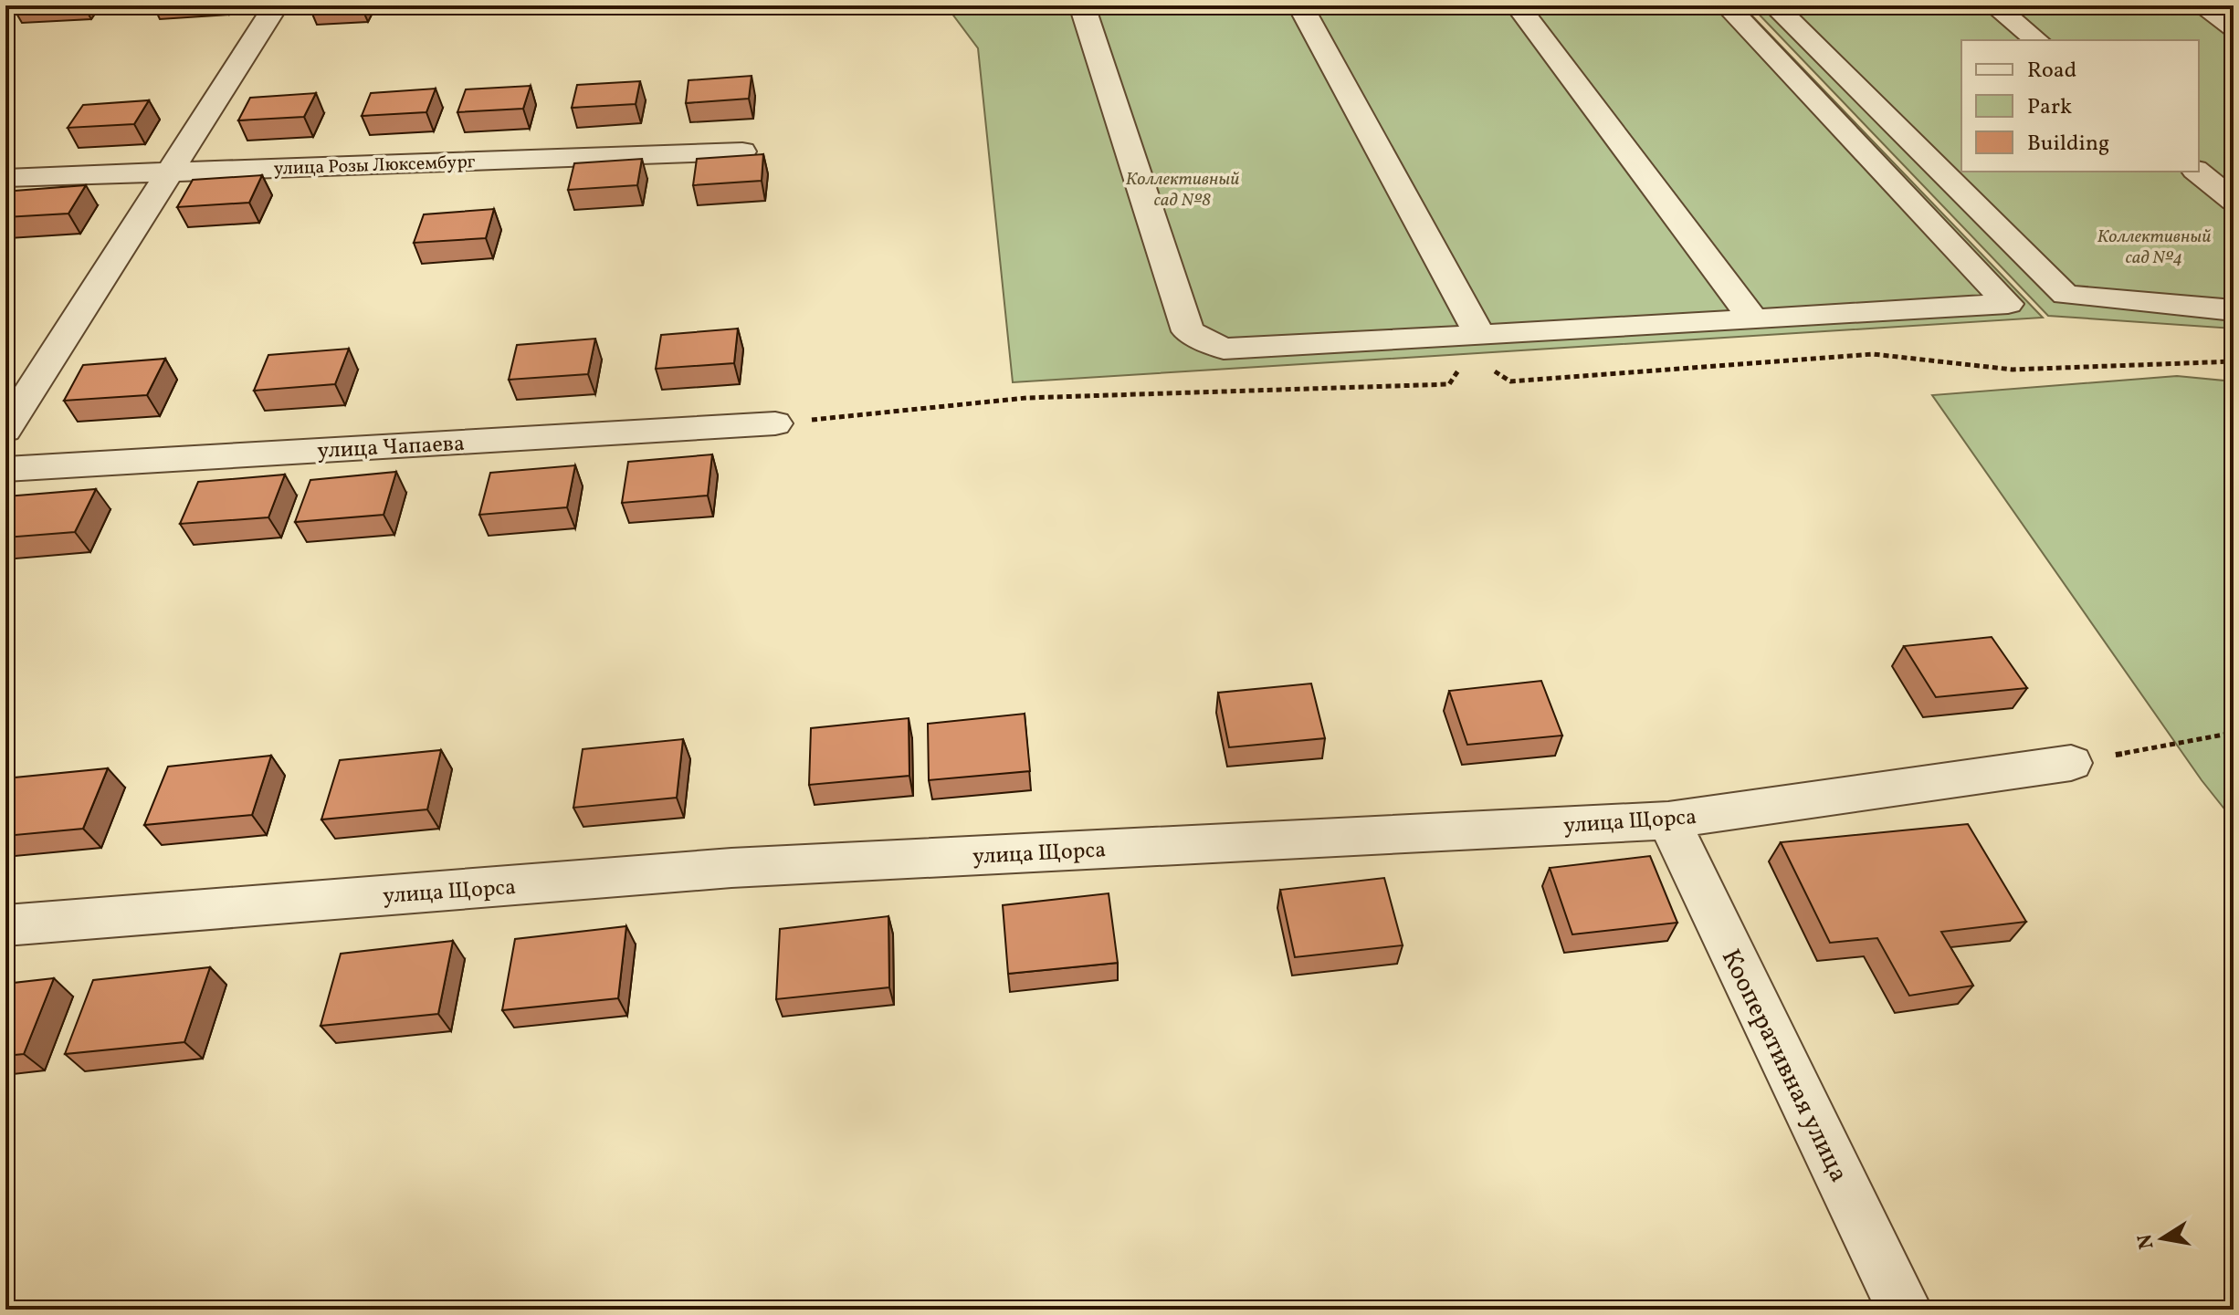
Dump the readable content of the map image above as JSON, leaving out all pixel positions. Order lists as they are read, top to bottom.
{
  "streets": {
    "street": [
      "улица Розы Люксембург",
      "улица Чапаева",
      "улица Щорса",
      "Кооперативная улица"
    ]
  },
  "crossings": [
    ["улица Щорса", "Кооперативная улица"]
  ],
  "parks": ["Коллективный сад №8", "Коллективный сад №4"],
  "legend": ["Road", "Park", "Building"],
  "north": "left"
}
